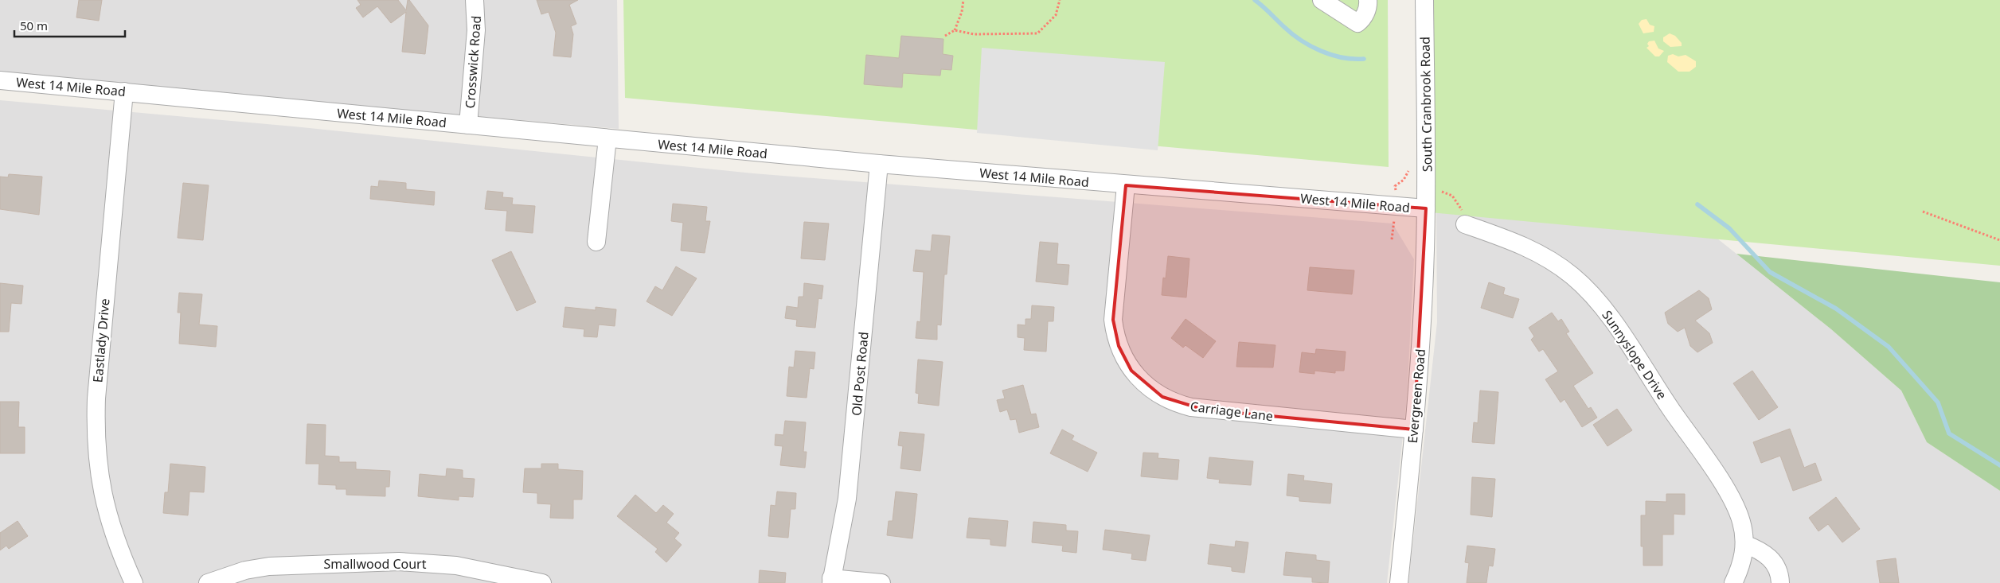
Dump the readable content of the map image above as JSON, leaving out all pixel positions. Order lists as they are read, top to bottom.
{
  "streets": {
    "street": [
      "Crosswick Road",
      "West 14 Mile Road",
      "South Cranbrook Road",
      "Eastlady Drive",
      "Sunnyslope Drive",
      "Old Post Road",
      "Evergreen Road",
      "Carriage Lane",
      "Smallwood Court"
    ]
  },
  "crossings": [
    ["Crosswick Road", "West 14 Mile Road"],
    ["West 14 Mile Road", "South Cranbrook Road"],
    ["West 14 Mile Road", "Eastlady Drive"],
    ["West 14 Mile Road", "Old Post Road"],
    ["West 14 Mile Road", "Evergreen Road"],
    ["West 14 Mile Road", "Carriage Lane"],
    ["South Cranbrook Road", "Evergreen Road"],
    ["Evergreen Road", "Carriage Lane"]
  ],
  "scale_bar": "50 m"
}
